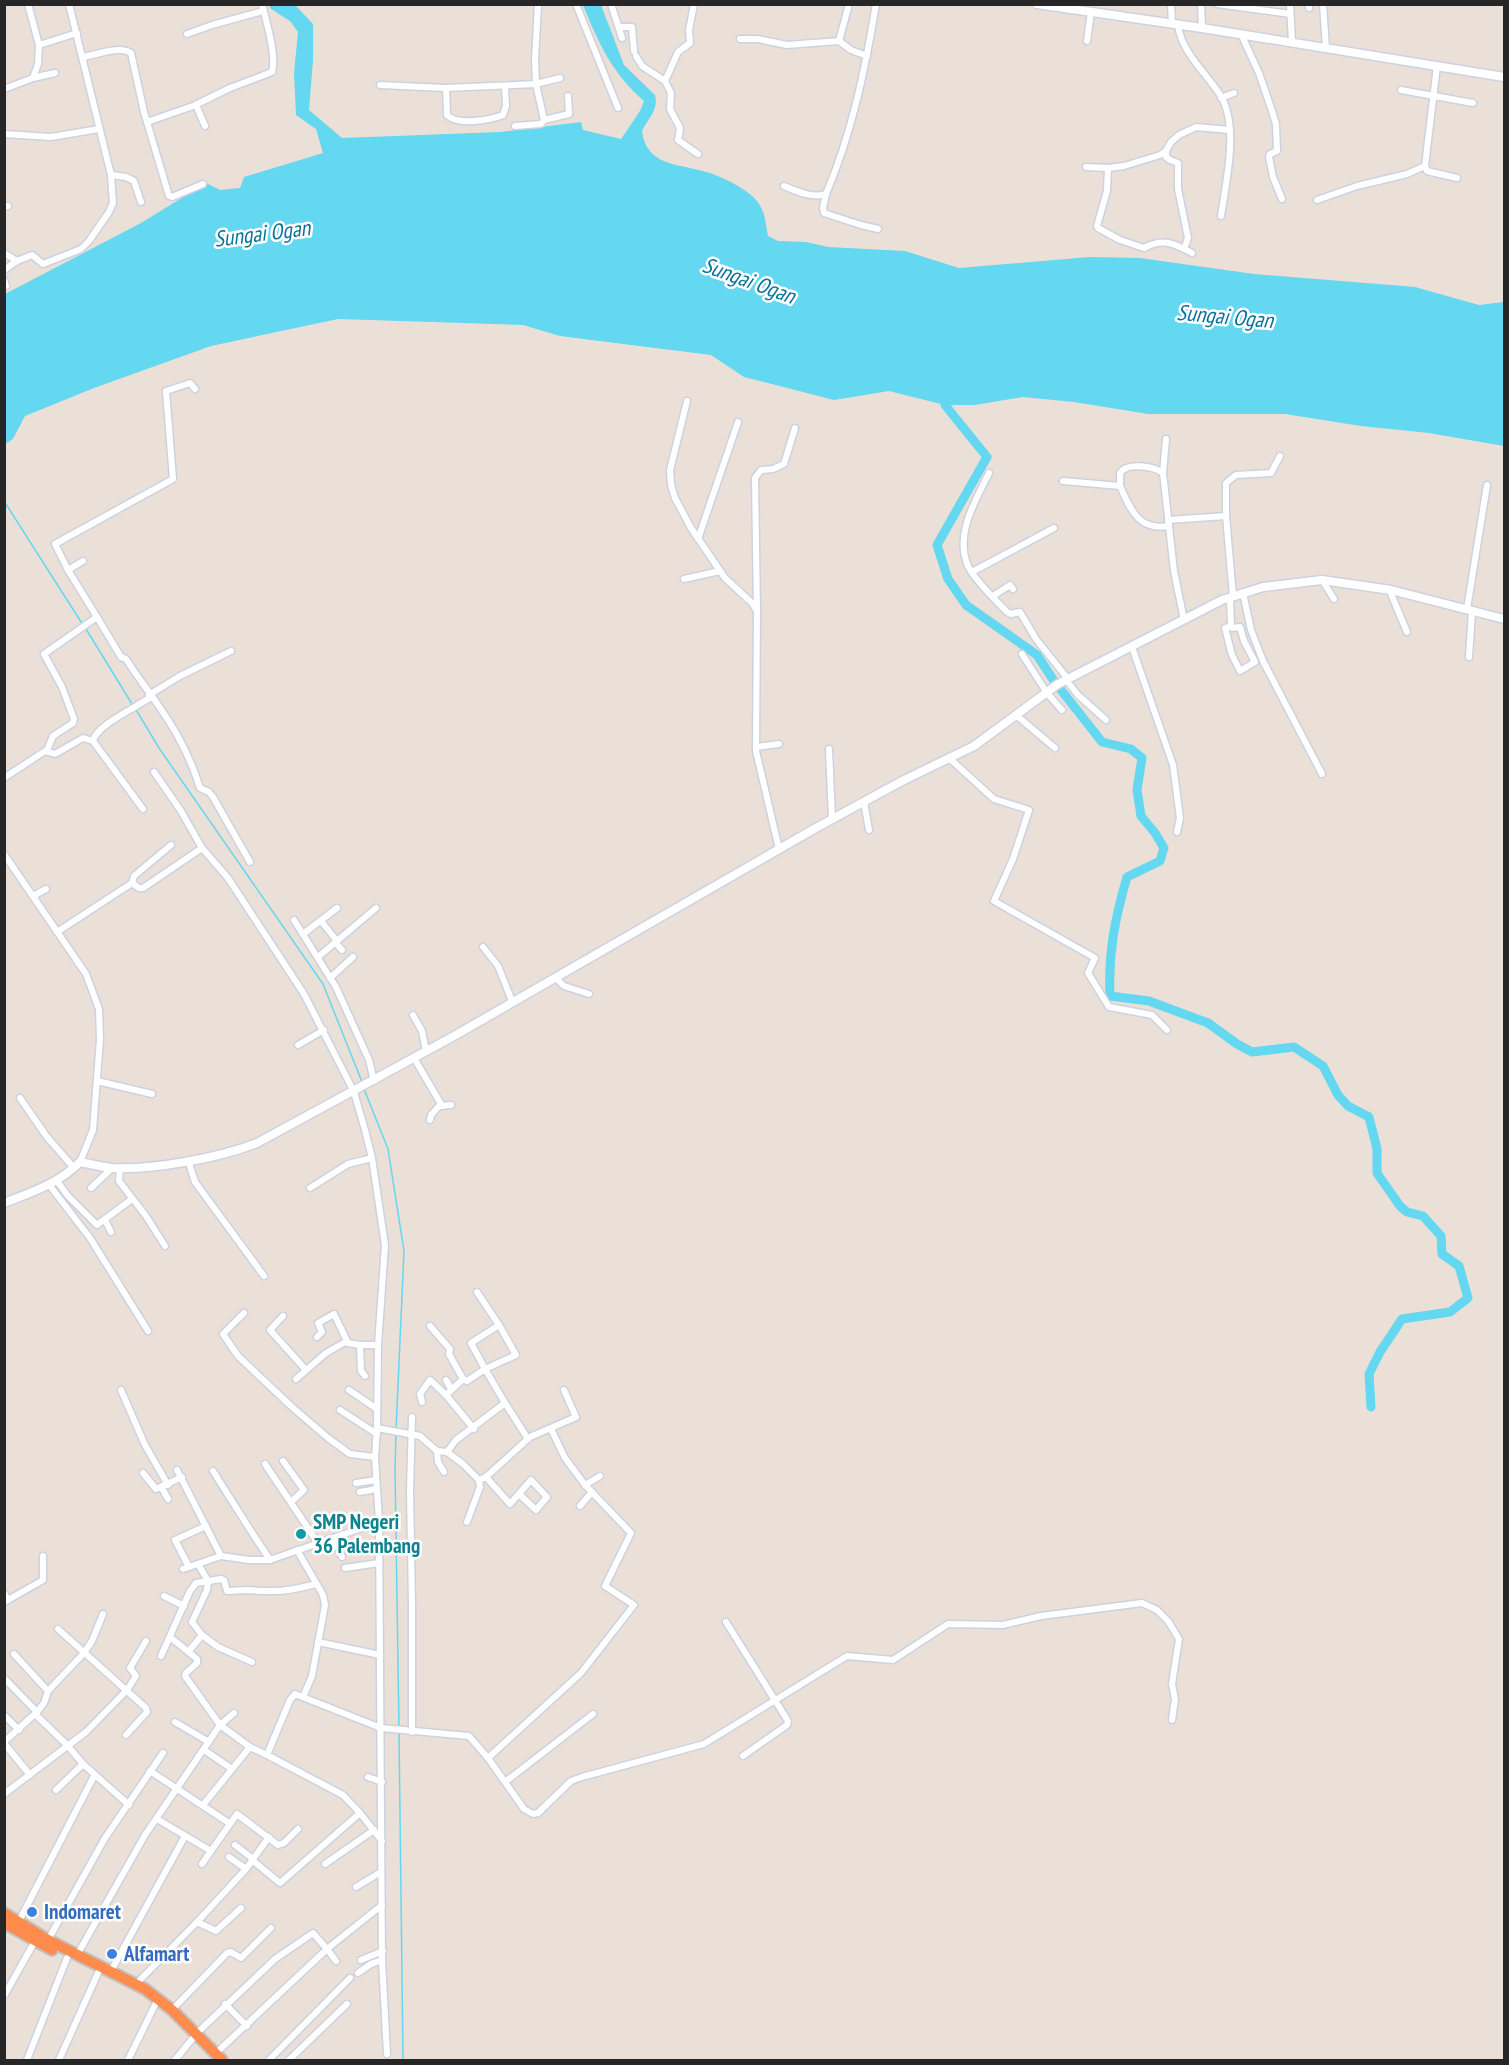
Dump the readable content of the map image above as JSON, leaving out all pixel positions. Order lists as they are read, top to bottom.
{
  "water": ["Sungai Ogan"],
  "places": ["SMP Negeri 36 Palembang", "Indomaret", "Alfamart"]
}
